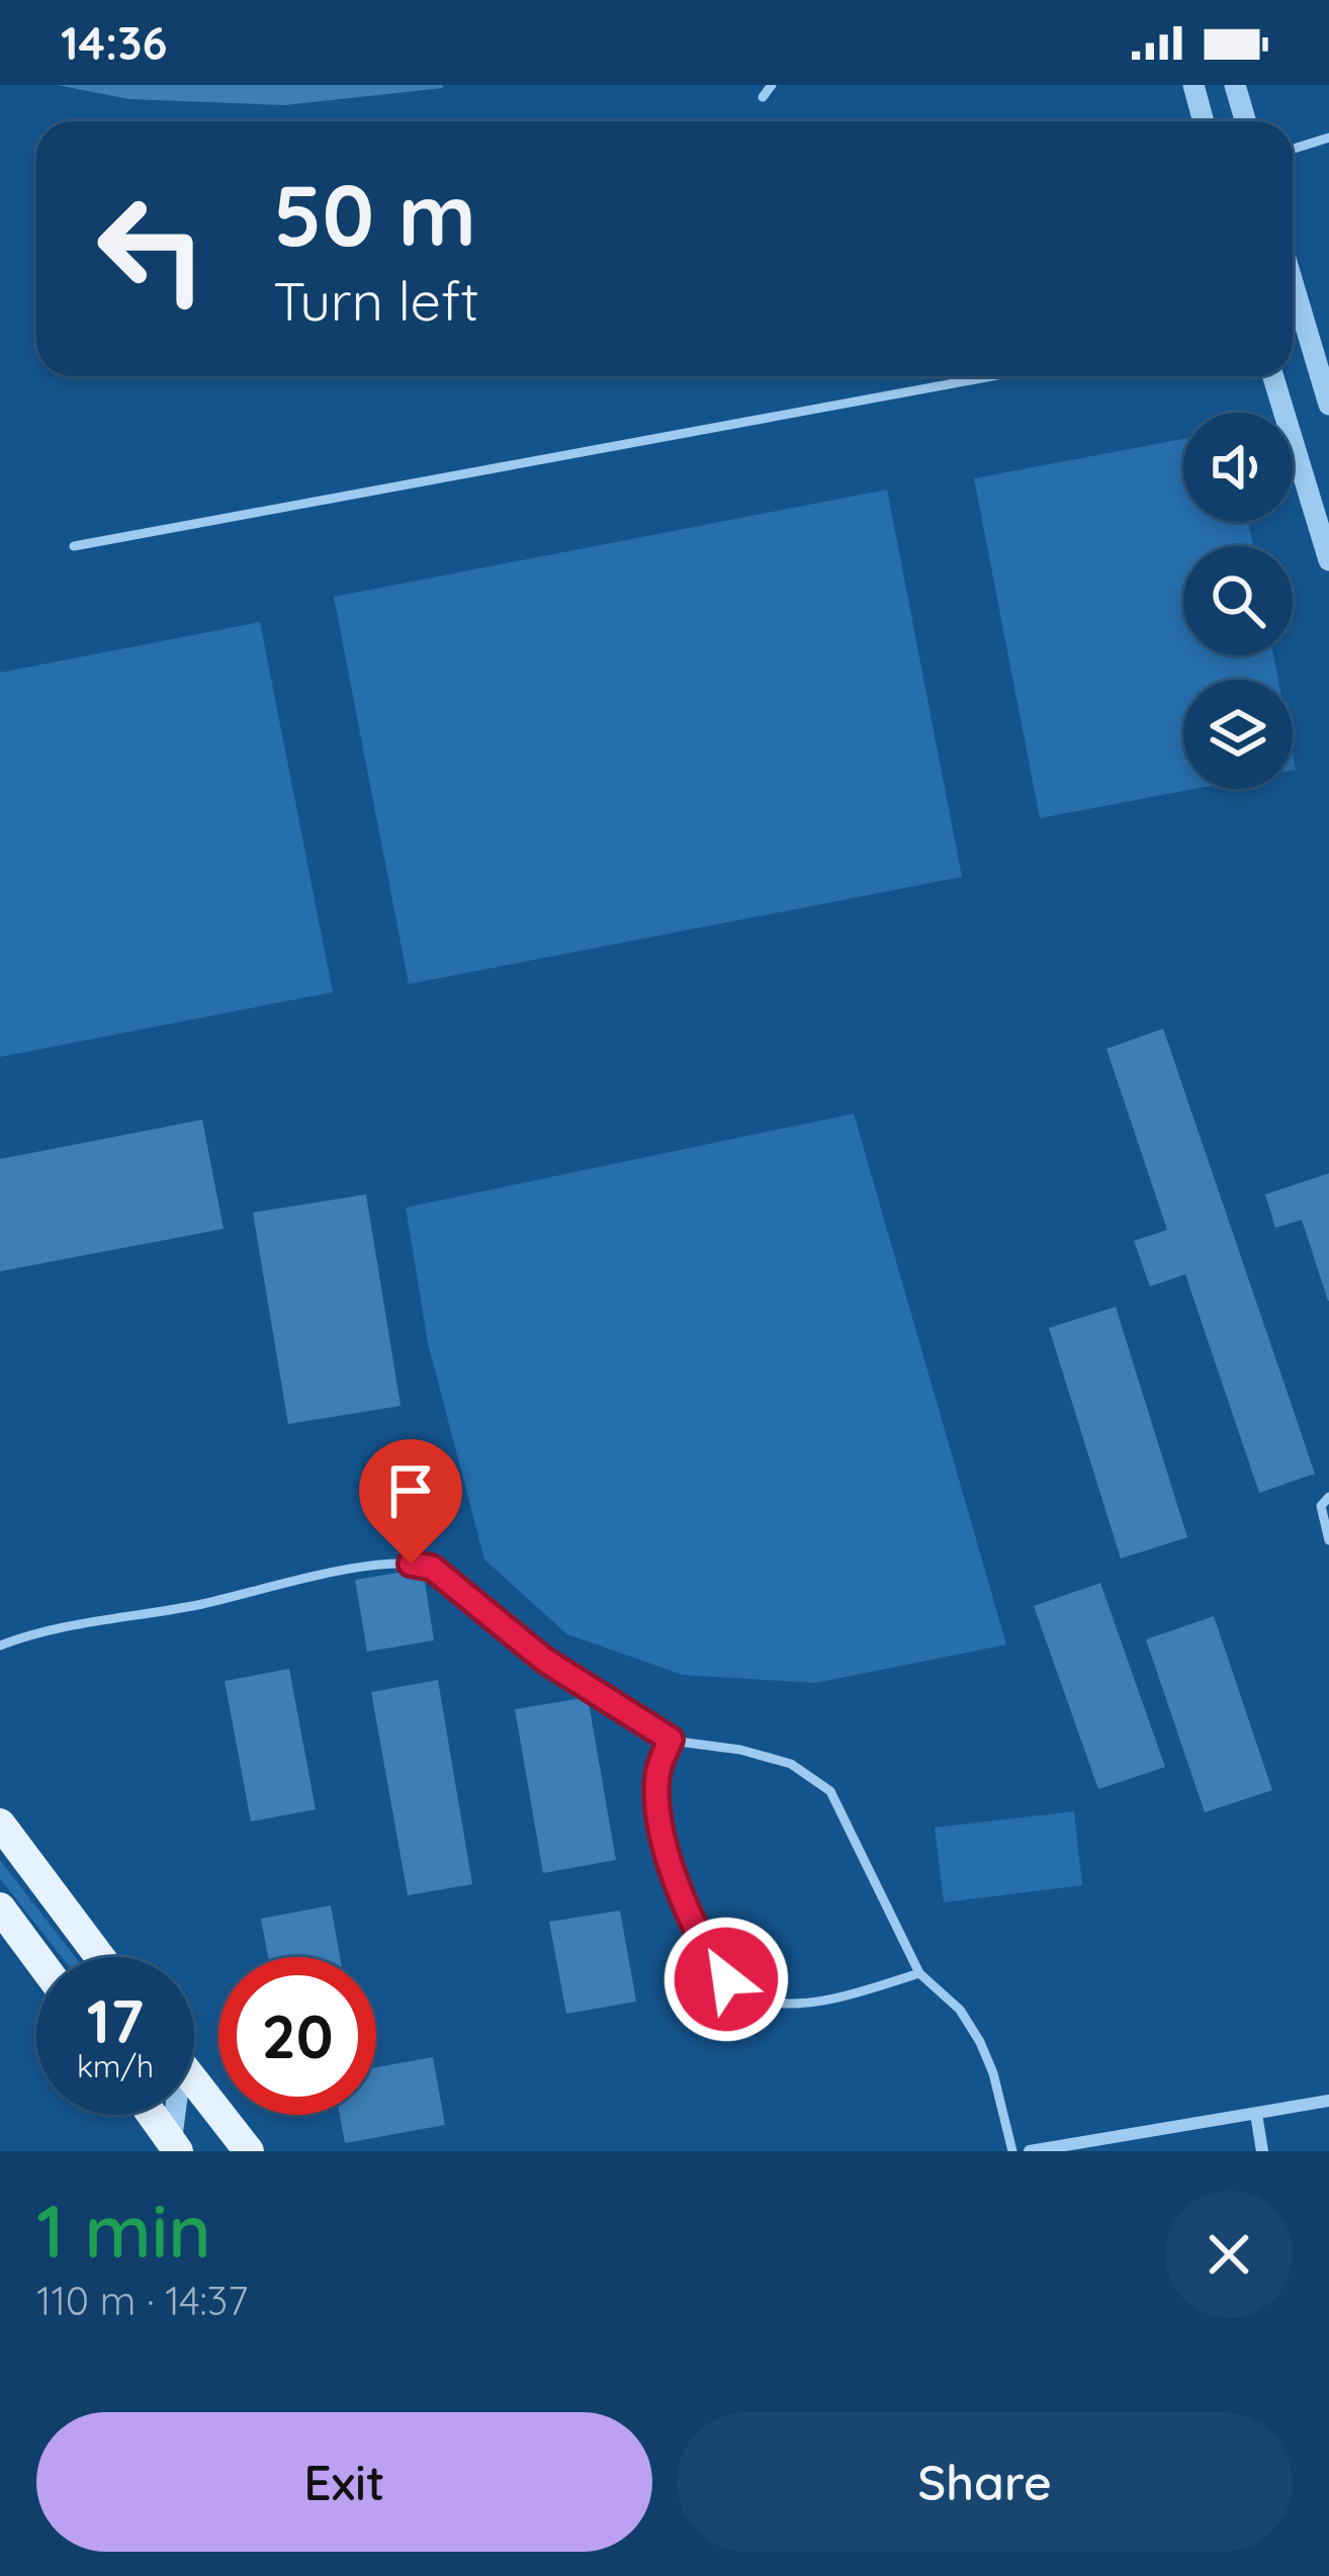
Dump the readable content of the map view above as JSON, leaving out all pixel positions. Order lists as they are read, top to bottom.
{
  "page": {
    "status": "14:36",
    "turn": ["50 m", "Turn left"],
    "speed": "17 km/h",
    "limit": "20",
    "heading": ["1 min", "110 m · 14:37"],
    "buttons": ["Exit", "Share"]
  }
}
